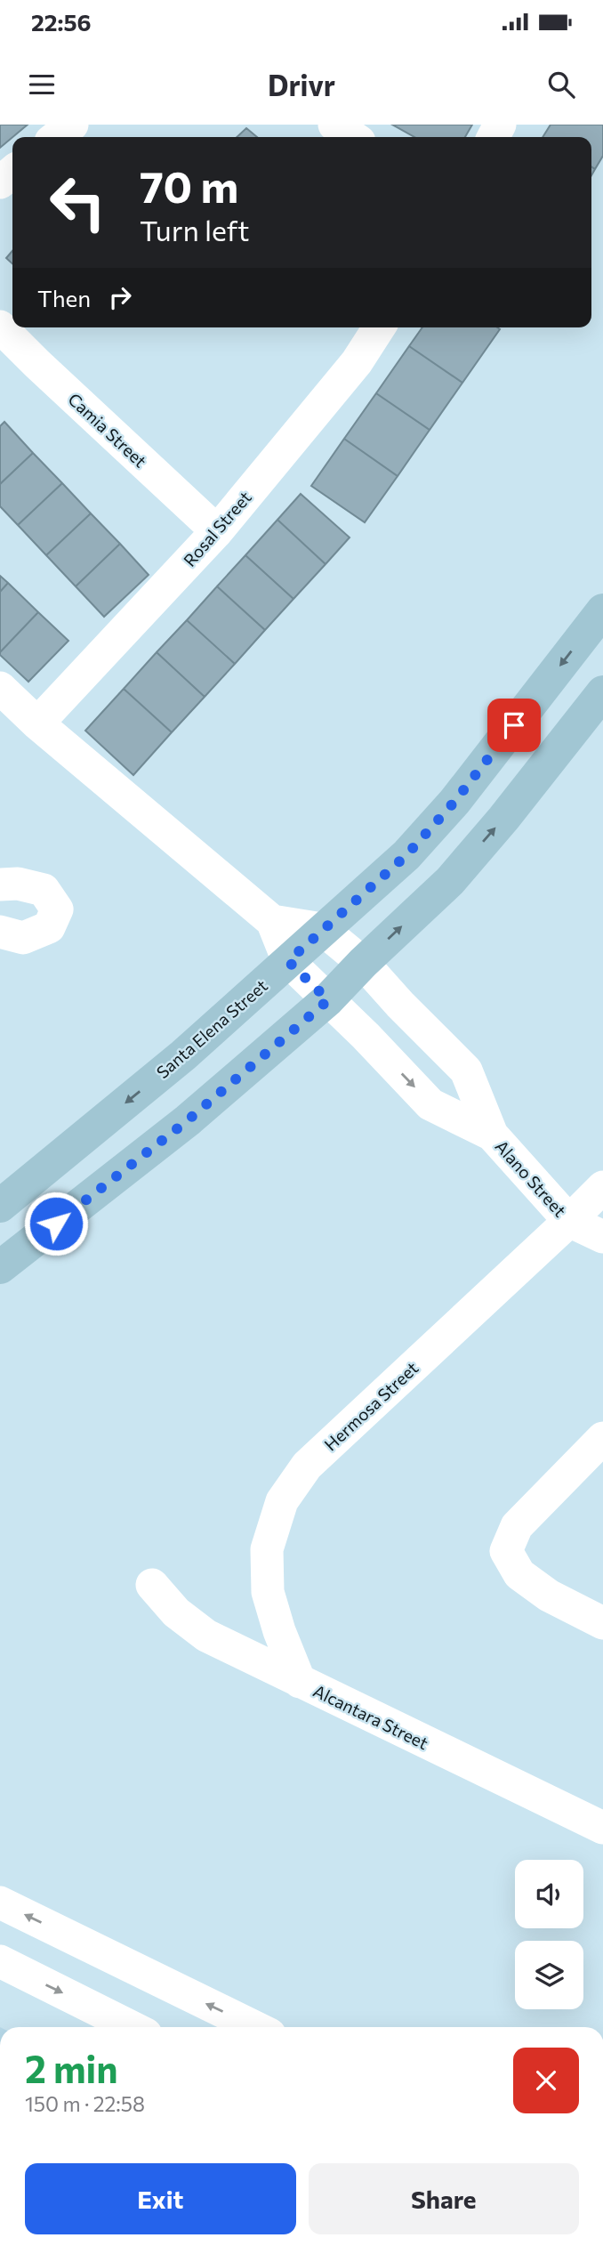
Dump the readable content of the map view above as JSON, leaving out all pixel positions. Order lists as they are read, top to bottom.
{
  "streets": {
    "street": [
      "Camia Street",
      "Rosal Street",
      "Santa Elena Street",
      "Alano Street",
      "Hermosa Street",
      "Alcantara Street"
    ]
  },
  "crossings": [
    ["Camia Street", "Rosal Street"],
    ["Alano Street", "Hermosa Street"],
    ["Hermosa Street", "Alcantara Street"]
  ],
  "page": {
    "status": "22:56",
    "header": "Drivr",
    "turn": ["70 m", "Turn left"],
    "then": "Then",
    "heading": ["2 min", "150 m · 22:58"],
    "buttons": ["Exit", "Share"]
  }
}
